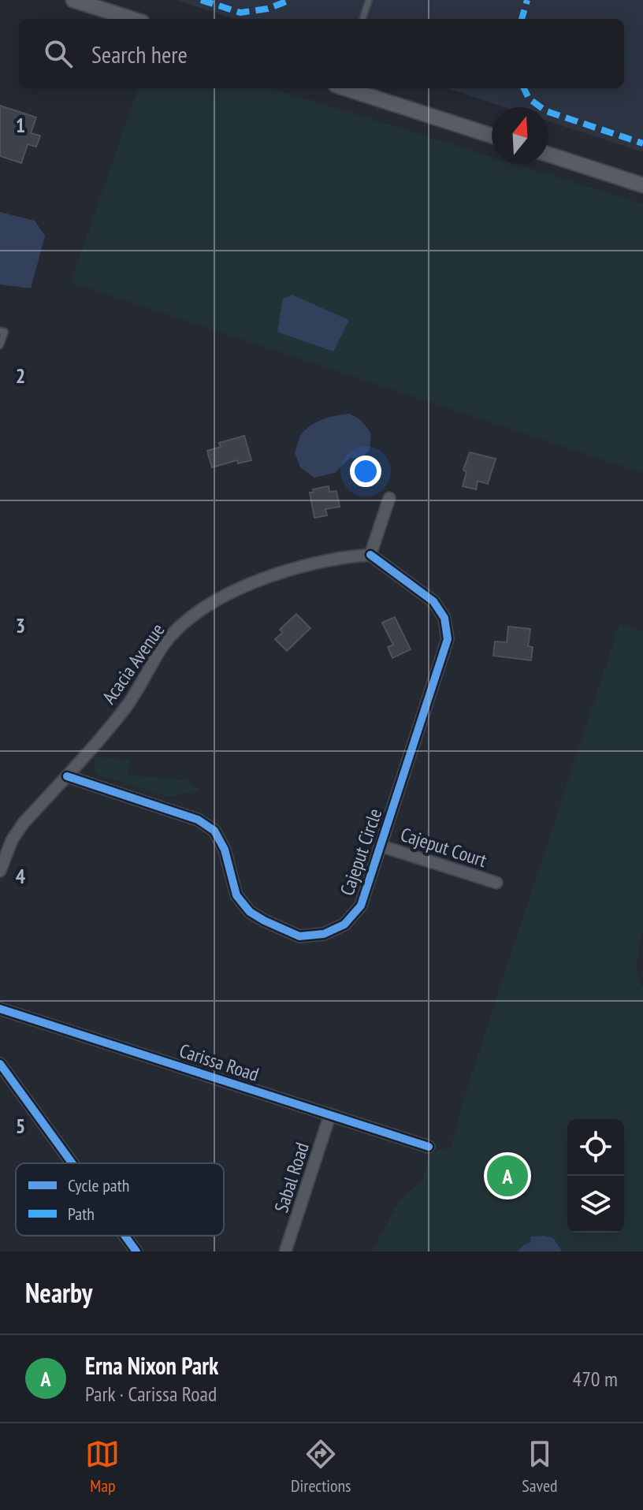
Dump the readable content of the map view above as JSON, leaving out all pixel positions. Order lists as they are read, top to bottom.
{
  "streets": {
    "street": [
      "Acacia Avenue",
      "Cajeput Court",
      "Cajeput Circle",
      "Carissa Road",
      "Sabal Road"
    ]
  },
  "crossings": [
    ["Acacia Avenue", "Cajeput Circle"],
    ["Cajeput Court", "Cajeput Circle"],
    ["Carissa Road", "Sabal Road"]
  ],
  "legend": ["Cycle path", "Path"],
  "north": "top",
  "page": {
    "search": "Search here",
    "pins": "A",
    "heading": "Nearby",
    "list": [
      {
        "mark": "A",
        "name": "Erna Nixon Park",
        "note": "Park · Carissa Road",
        "value": "470 m"
      }
    ],
    "nav": ["Map", "Directions", "Saved"]
  },
  "grid": {
    "rows": [
      "1",
      "2",
      "3",
      "4",
      "5"
    ]
  }
}
